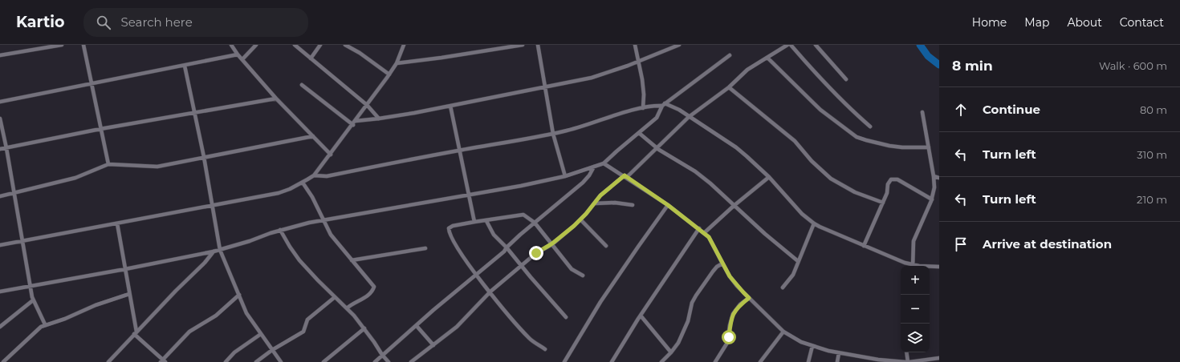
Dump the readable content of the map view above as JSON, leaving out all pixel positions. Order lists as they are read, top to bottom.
{
  "page": {
    "header": "Kartio",
    "search": "Search here",
    "nav": [
      "Home",
      "Map",
      "About",
      "Contact"
    ],
    "heading": ["8 min", "Walk · 600 m"],
    "list": [
      ["Continue", "80 m"],
      ["Turn left", "310 m"],
      ["Turn left", "210 m"],
      "Arrive at destination"
    ],
    "map_buttons": ["+", "−"]
  }
}
